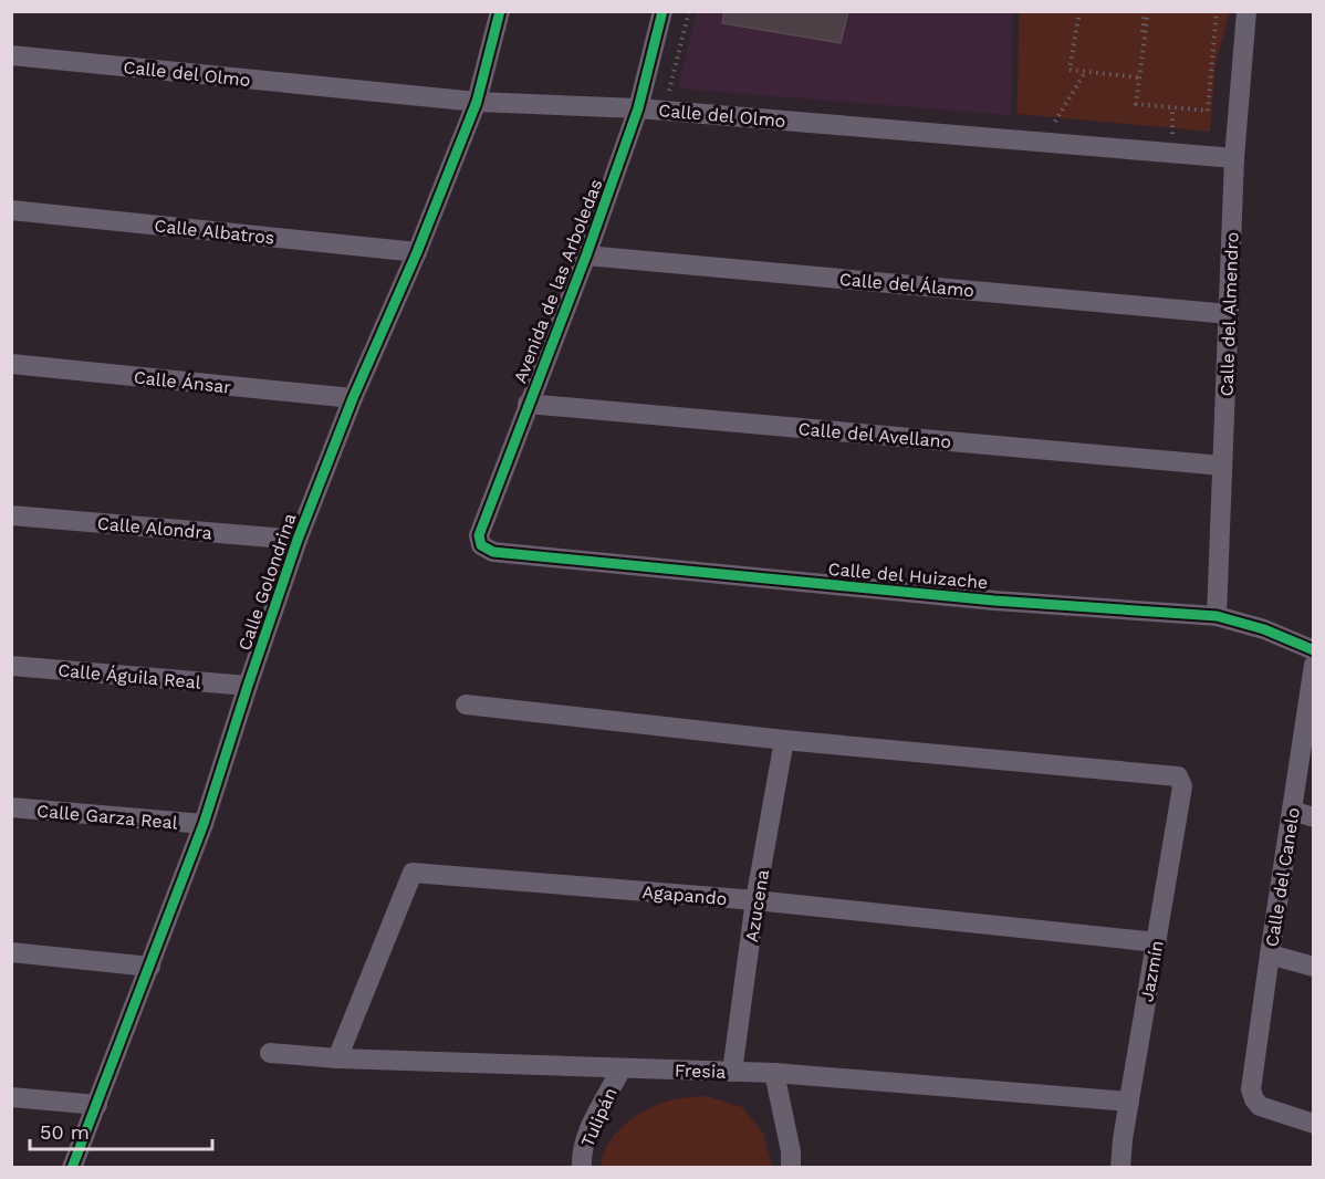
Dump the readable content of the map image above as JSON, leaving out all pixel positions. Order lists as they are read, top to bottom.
{
  "streets": {
    "street": [
      "Calle del Olmo",
      "Calle Albatros",
      "Avenida de las Arboledas",
      "Calle del Álamo",
      "Calle del Almendro",
      "Calle Ánsar",
      "Calle del Avellano",
      "Calle Alondra",
      "Calle del Huizache",
      "Calle Golondrina",
      "Calle Águila Real",
      "Calle Garza Real",
      "Calle del Canelo",
      "Agapando",
      "Azucena",
      "Jazmín",
      "Fresia",
      "Tulipán"
    ]
  },
  "crossings": [
    ["Calle del Olmo", "Avenida de las Arboledas"],
    ["Calle del Olmo", "Calle del Almendro"],
    ["Calle del Olmo", "Calle Golondrina"],
    ["Calle Albatros", "Calle Golondrina"],
    ["Avenida de las Arboledas", "Calle del Álamo"],
    ["Avenida de las Arboledas", "Calle del Avellano"],
    ["Avenida de las Arboledas", "Calle del Huizache"],
    ["Calle del Álamo", "Calle del Almendro"],
    ["Calle del Almendro", "Calle del Avellano"],
    ["Calle del Almendro", "Calle del Huizache"],
    ["Calle Ánsar", "Calle Golondrina"],
    ["Calle Alondra", "Calle Golondrina"],
    ["Calle Golondrina", "Calle Águila Real"],
    ["Calle Golondrina", "Calle Garza Real"],
    ["Agapando", "Azucena"],
    ["Agapando", "Jazmín"],
    ["Agapando", "Fresia"],
    ["Azucena", "Jazmín"],
    ["Azucena", "Fresia"],
    ["Jazmín", "Fresia"],
    ["Fresia", "Tulipán"]
  ],
  "scale_bar": "50 m"
}
